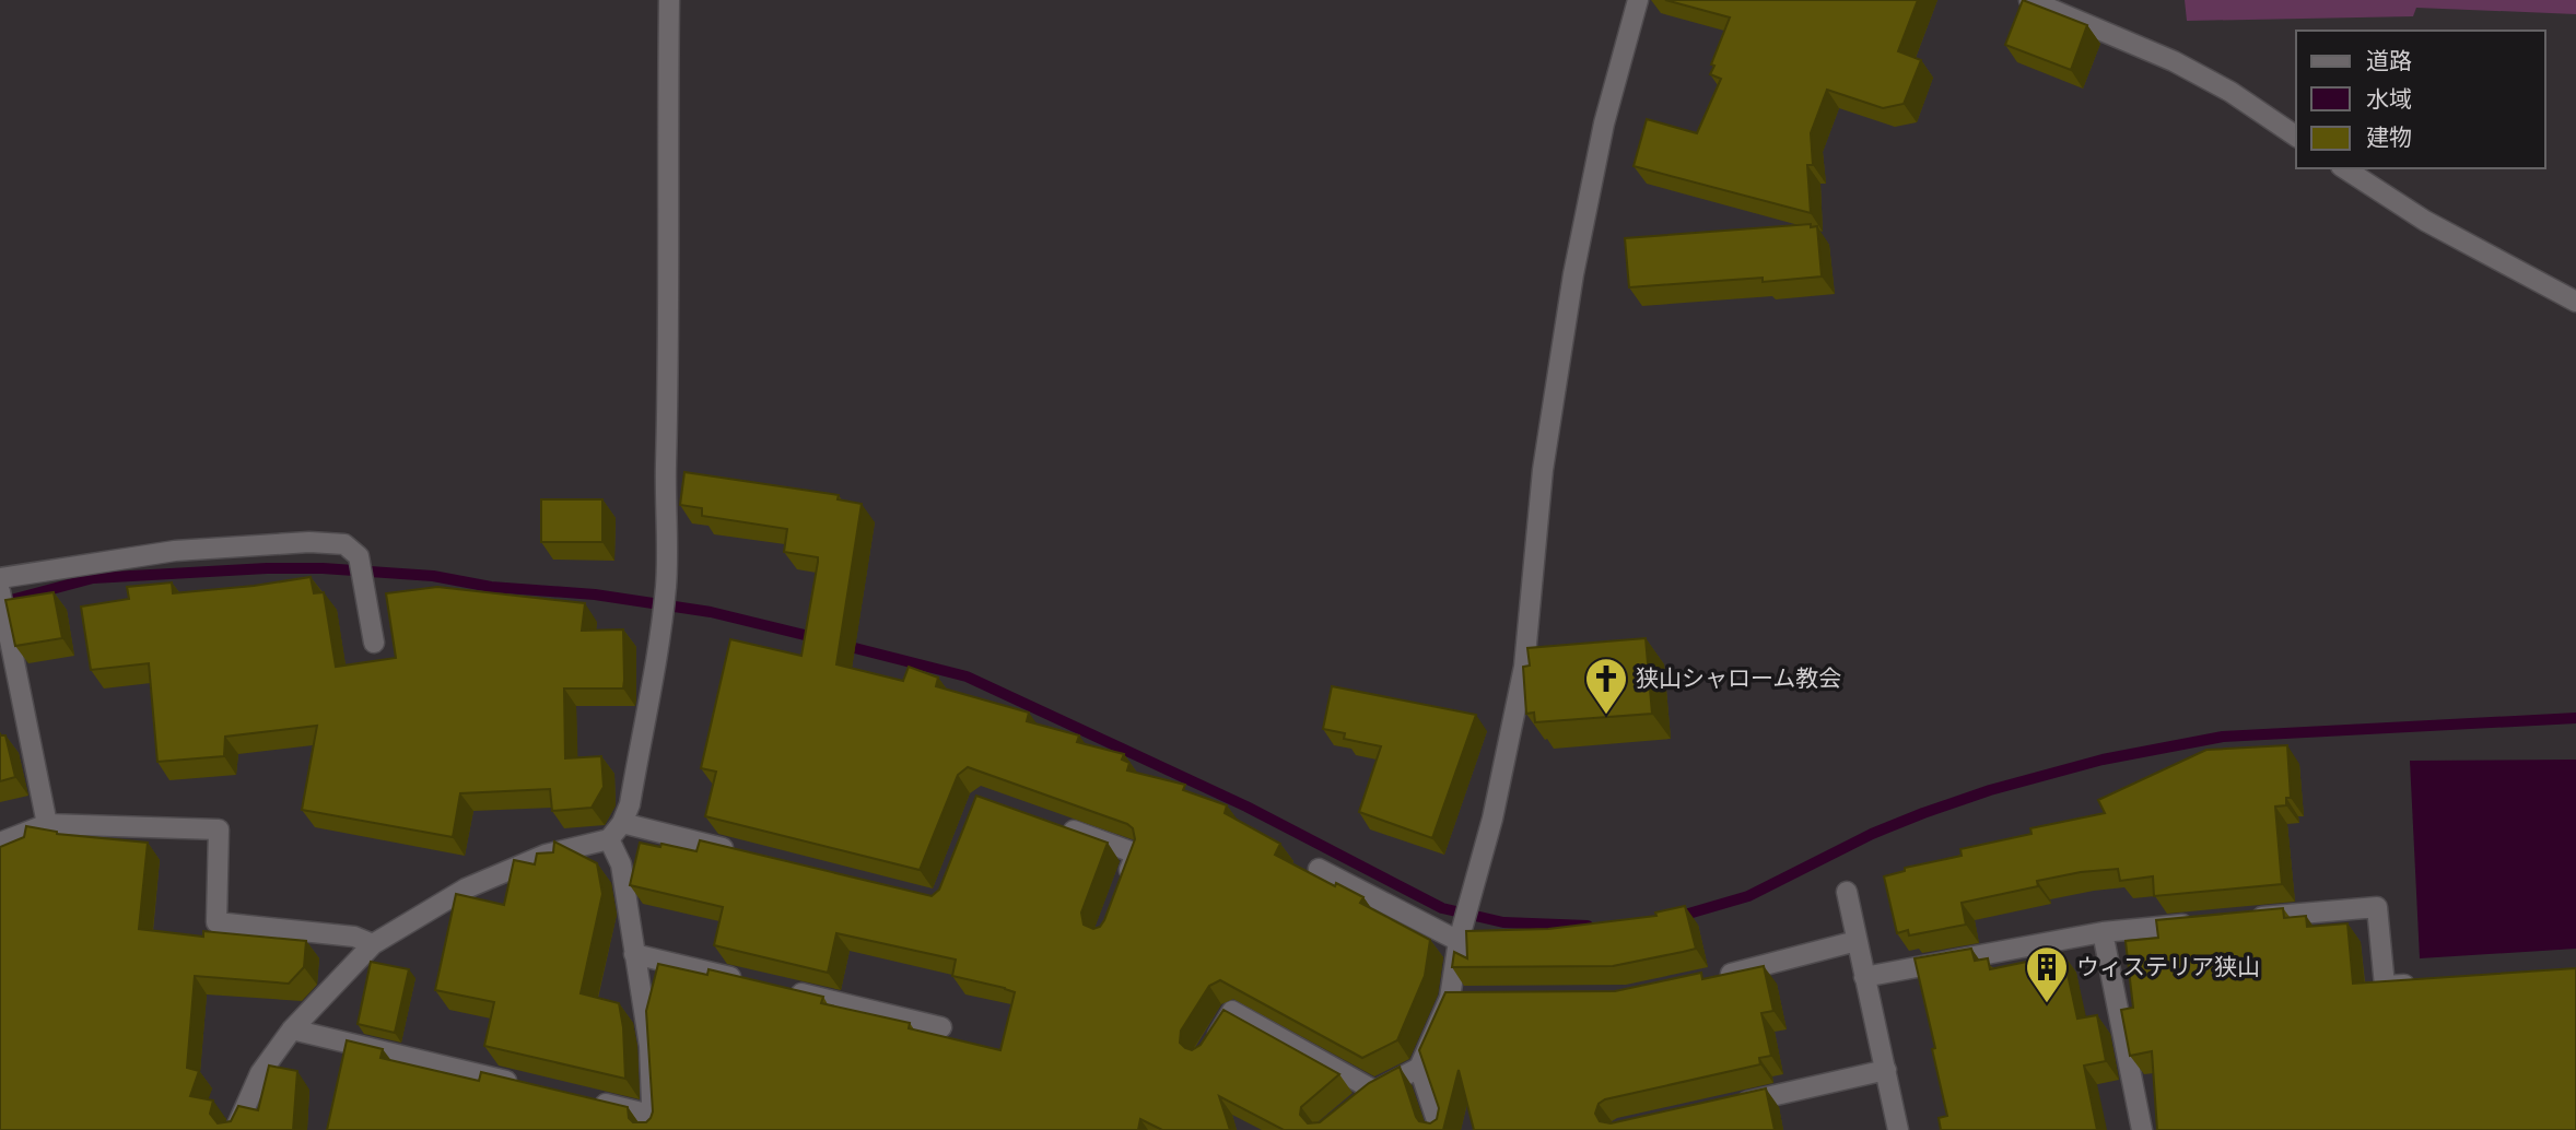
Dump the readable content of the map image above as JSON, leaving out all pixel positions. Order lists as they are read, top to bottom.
{
  "places": {
    "church": ["狭山シャローム教会"],
    "building": ["ウィステリア狭山"]
  },
  "legend": ["道路", "水域", "建物"]
}
